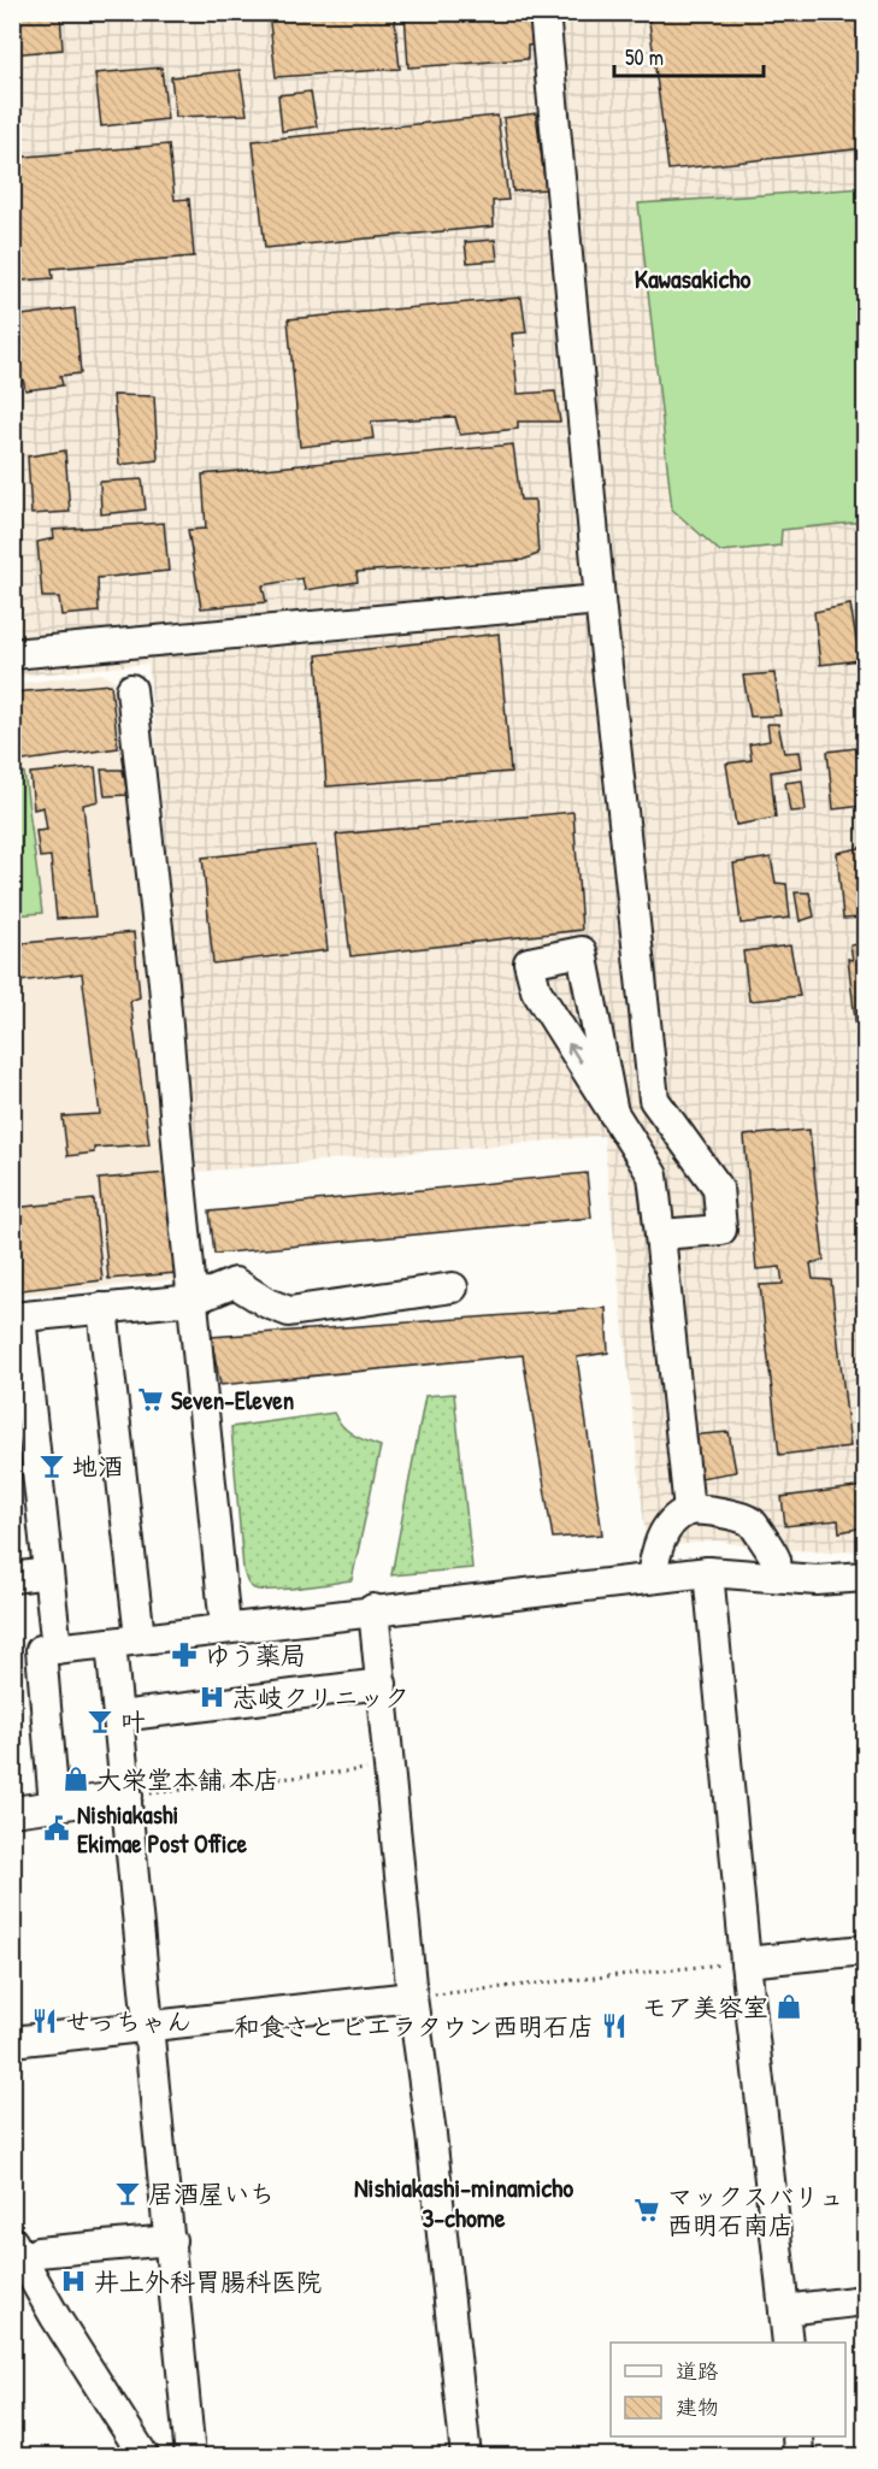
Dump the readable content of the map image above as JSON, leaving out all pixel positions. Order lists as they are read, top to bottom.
{
  "districts": ["Kawasakicho", "Nishiakashi-minamicho 3-chome"],
  "places": {
    "supermarket": ["Seven-Eleven", "マックスバリュ 西明石南店"],
    "bar": ["地酒", "叶", "居酒屋いち"],
    "pharmacy": ["ゆう薬局"],
    "hospital": ["志岐クリニック", "井上外科胃腸科医院"],
    "shop": ["大栄堂本舗 本店", "モア美容室"],
    "public building": ["Nishiakashi Ekimae Post Office"],
    "restaurant": ["せっちゃん", "和食さと ビエラタウン西明石店"]
  },
  "legend": ["道路", "建物"],
  "scale_bar": "50 m"
}
